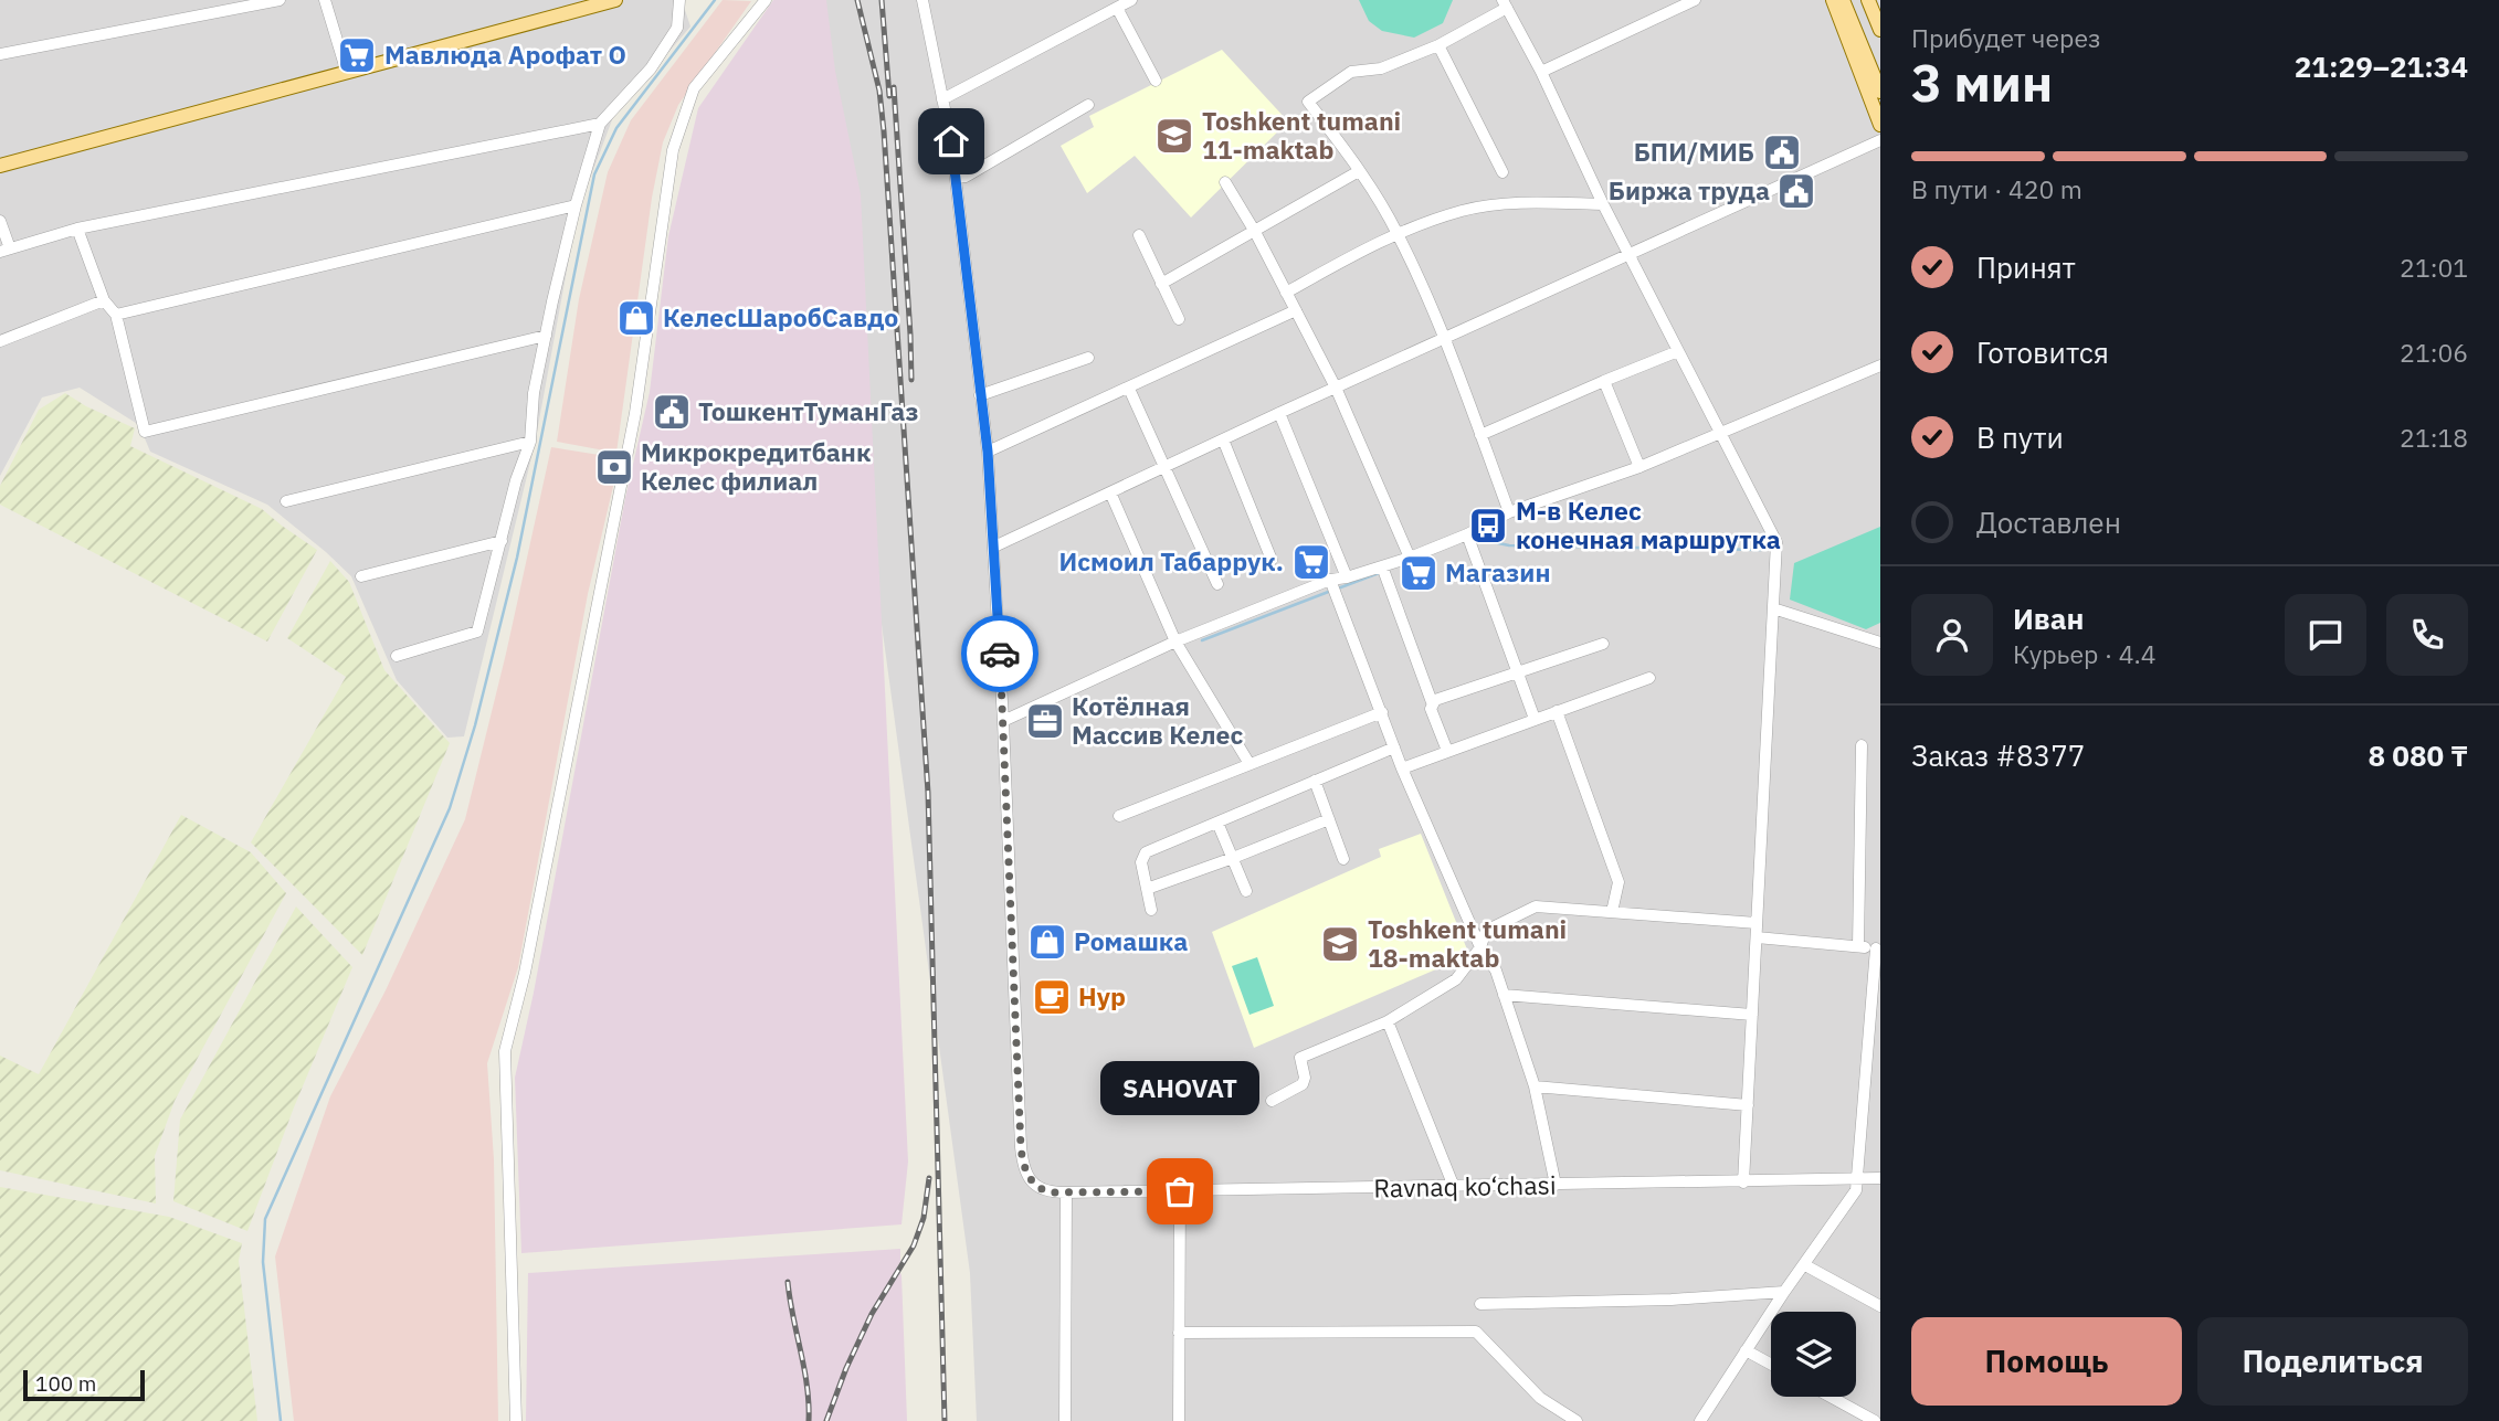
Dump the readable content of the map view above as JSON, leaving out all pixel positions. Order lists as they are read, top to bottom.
{
  "streets": {
    "street": ["Ravnaq ko‘chasi"]
  },
  "places": {
    "supermarket": ["Мавлюда Арофат О", "Исмоил Табаррук.", "Магазин"],
    "school or university": ["Toshkent tumani 11-maktab", "Toshkent tumani 18-maktab"],
    "public building": ["БПИ/МИБ", "Биржа труда", "ТошкентТуманГаз"],
    "shop": ["КелесШаробСавдо", "Ромашка"],
    "bank": ["Микрокредитбанк Келес филиал"],
    "bus stop": ["М-в Келес конечная маршрутка"],
    "office": ["Котёлная Массив Келес"],
    "cafe": ["Нур"],
    "other": ["SAHOVAT"]
  },
  "scale_bar": "100 m",
  "page": {
    "heading": ["3 мин", "Прибудет через", "21:29–21:34"],
    "panel": [
      "Иван",
      "Курьер · 4.4",
      "Заказ #8377",
      "8 080 ₸"
    ],
    "bar": "В пути · 420 m",
    "list": [
      ["Принят", "21:01"],
      ["Готовится", "21:06"],
      ["В пути", "21:18"],
      "Доставлен"
    ],
    "bubble": "SAHOVAT",
    "buttons": ["Помощь", "Поделиться"],
    "scale": "100 m"
  }
}
